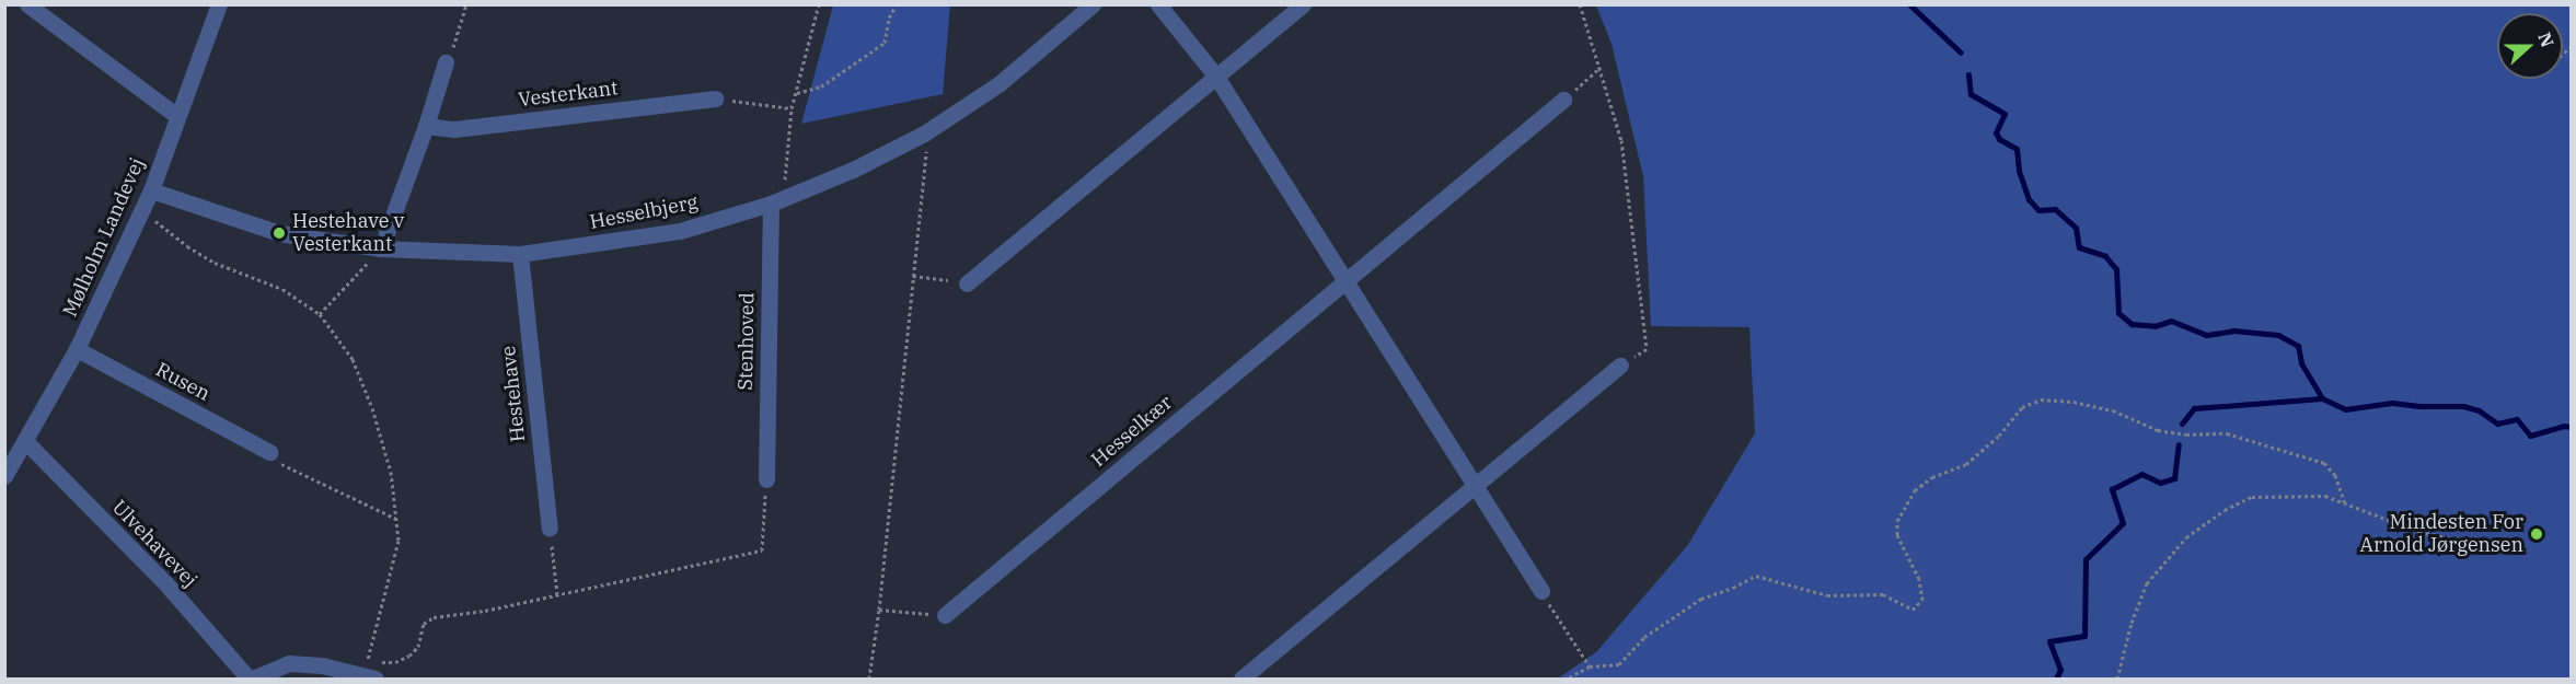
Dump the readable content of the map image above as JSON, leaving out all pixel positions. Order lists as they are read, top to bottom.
{
  "streets": {
    "street": [
      "Vesterkant",
      "Hesselbjerg",
      "Mølholm Landevej",
      "Stenhoved",
      "Rusen",
      "Hestehave",
      "Hesselkær",
      "Ulvehavevej"
    ]
  },
  "crossings": [
    ["Hesselbjerg", "Mølholm Landevej"],
    ["Hesselbjerg", "Stenhoved"],
    ["Hesselbjerg", "Hestehave"],
    ["Mølholm Landevej", "Rusen"],
    ["Mølholm Landevej", "Ulvehavevej"]
  ],
  "places": ["Hestehave v Vesterkant", "Mindesten For Arnold Jørgensen"],
  "north": "right"
}
